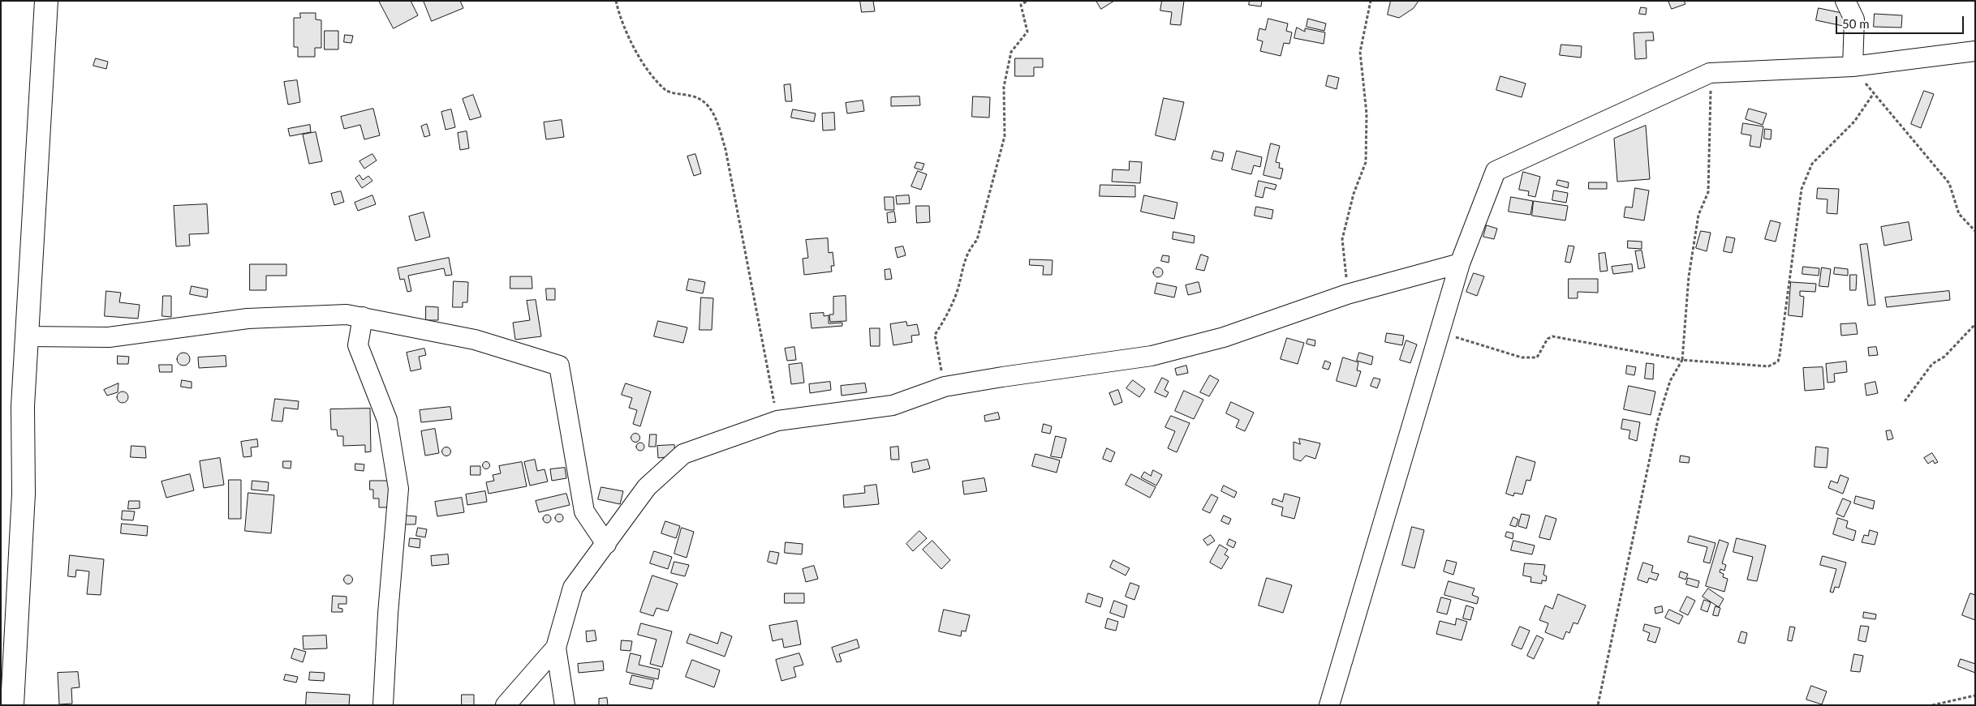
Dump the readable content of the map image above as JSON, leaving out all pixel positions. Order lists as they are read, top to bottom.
{
  "scale_bar": "50 m"
}
